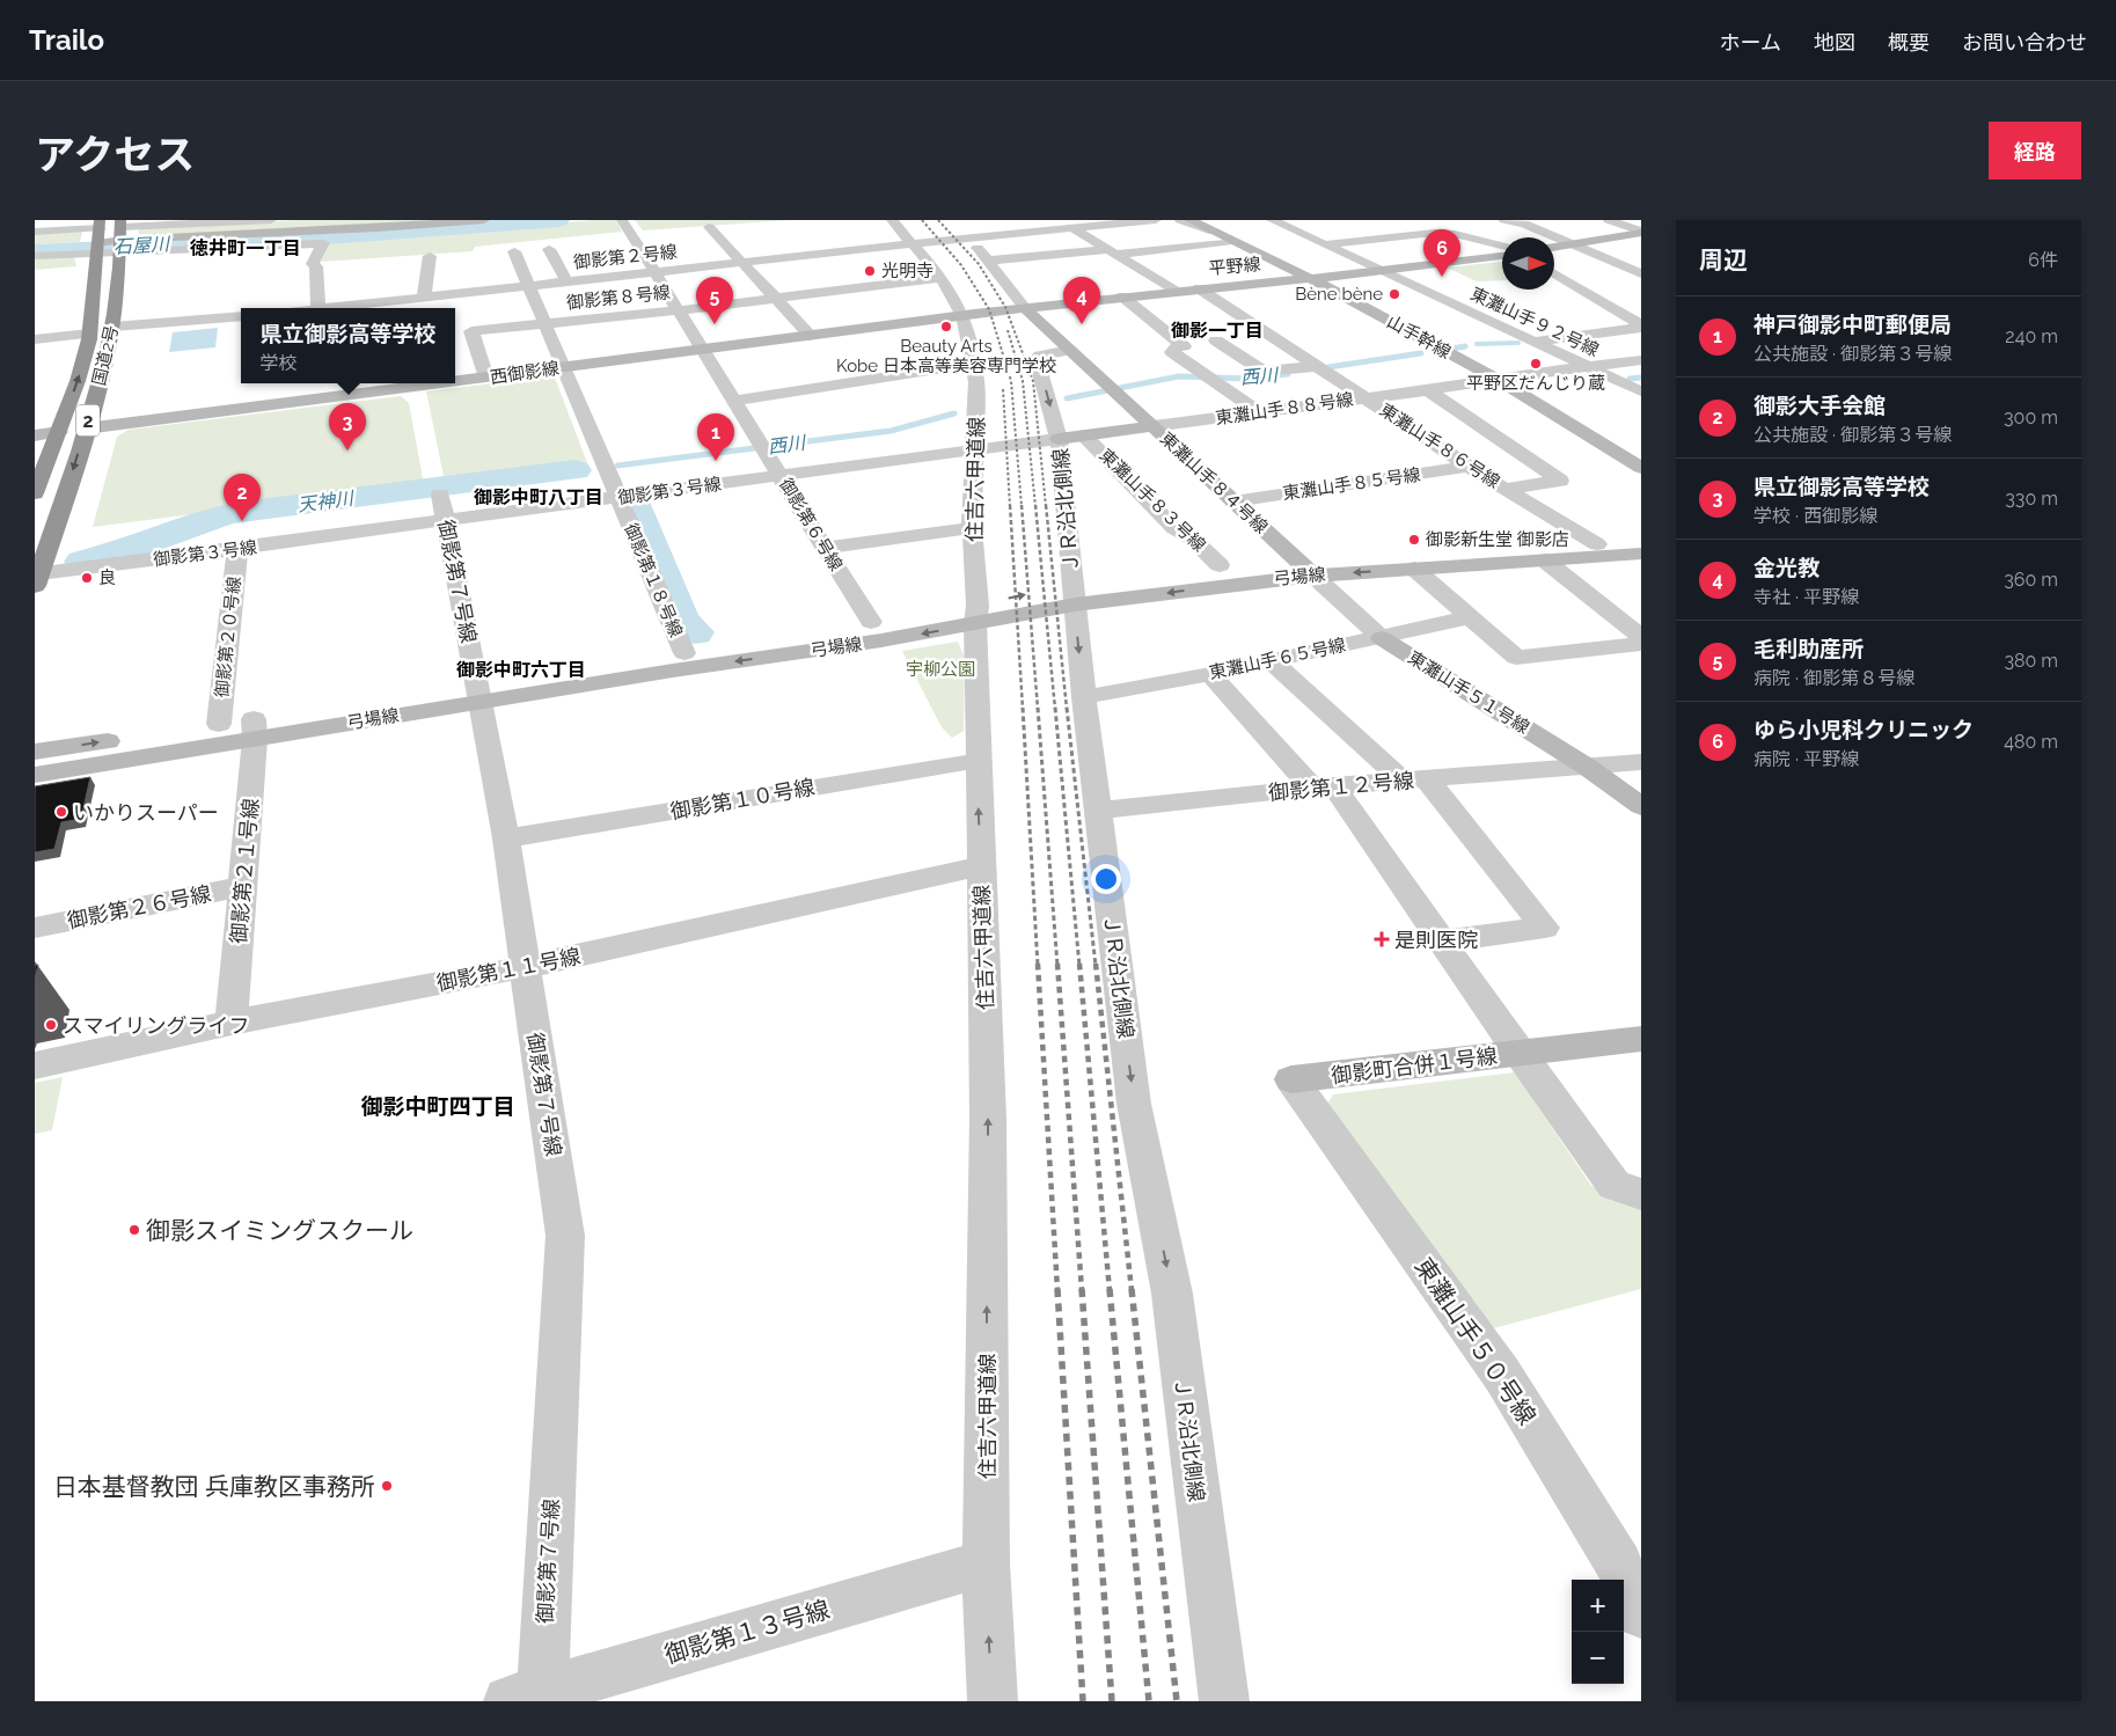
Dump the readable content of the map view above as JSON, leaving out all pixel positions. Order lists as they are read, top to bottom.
{
  "streets": {
    "highway": ["国道2号", "2"],
    "street": [
      "御影第２号線",
      "平野線",
      "御影第８号線",
      "東灘山手９２号線",
      "山手幹線",
      "西御影線",
      "東灘山手８８号線",
      "東灘山手８６号線",
      "住吉六甲道線",
      "東灘山手８４号線",
      "東灘山手８５号線",
      "御影第３号線",
      "東灘山手８３号線",
      "ＪＲ沿北側線",
      "御影第６号線",
      "弓場線",
      "御影第１８号線",
      "御影第７号線",
      "御影第２０号線",
      "東灘山手６５号線",
      "東灘山手５１号線",
      "御影第１２号線",
      "御影第１０号線",
      "御影第２１号線",
      "御影第２６号線",
      "御影第１１号線",
      "御影町合併１号線",
      "東灘山手５０号線",
      "御影第１３号線"
    ]
  },
  "crossings": [
    ["御影第２号線", "住吉六甲道線"],
    ["御影第２号線", "御影第６号線"],
    ["御影第２号線", "御影第１８号線"],
    ["平野線", "東灘山手９２号線"],
    ["平野線", "山手幹線"],
    ["平野線", "西御影線"],
    ["平野線", "東灘山手８６号線"],
    ["平野線", "住吉六甲道線"],
    ["御影第８号線", "西御影線"],
    ["御影第８号線", "住吉六甲道線"],
    ["御影第８号線", "御影第６号線"],
    ["御影第８号線", "御影第１８号線"],
    ["東灘山手９２号線", "東灘山手８８号線"],
    ["山手幹線", "東灘山手８８号線"],
    ["国道2号", "西御影線"],
    ["国道2号", "御影第３号線"],
    ["西御影線", "住吉六甲道線"],
    ["西御影線", "御影第６号線"],
    ["西御影線", "御影第１８号線"],
    ["東灘山手８８号線", "東灘山手８６号線"],
    ["東灘山手８８号線", "東灘山手８４号線"],
    ["東灘山手８８号線", "御影第３号線"],
    ["東灘山手８８号線", "東灘山手８３号線"],
    ["東灘山手８８号線", "ＪＲ沿北側線"],
    ["東灘山手８６号線", "東灘山手８５号線"],
    ["東灘山手８６号線", "弓場線"],
    ["住吉六甲道線", "御影第３号線"],
    ["住吉六甲道線", "弓場線"],
    ["住吉六甲道線", "御影第１０号線"],
    ["住吉六甲道線", "御影第１１号線"],
    ["住吉六甲道線", "御影第１３号線"],
    ["東灘山手８４号線", "東灘山手８５号線"],
    ["東灘山手８４号線", "ＪＲ沿北側線"],
    ["東灘山手８４号線", "弓場線"],
    ["東灘山手８４号線", "東灘山手５１号線"],
    ["御影第３号線", "東灘山手８３号線"],
    ["御影第３号線", "ＪＲ沿北側線"],
    ["御影第３号線", "御影第６号線"],
    ["御影第３号線", "御影第１８号線"],
    ["御影第３号線", "御影第７号線"],
    ["御影第３号線", "御影第２０号線"],
    ["東灘山手８３号線", "ＪＲ沿北側線"],
    ["東灘山手８３号線", "弓場線"],
    ["ＪＲ沿北側線", "弓場線"],
    ["ＪＲ沿北側線", "東灘山手６５号線"],
    ["ＪＲ沿北側線", "御影第１２号線"],
    ["御影第６号線", "弓場線"],
    ["弓場線", "御影第１８号線"],
    ["弓場線", "御影第７号線"],
    ["弓場線", "御影第２０号線"],
    ["弓場線", "東灘山手５１号線"],
    ["弓場線", "御影第２１号線"],
    ["御影第７号線", "御影第１０号線"],
    ["御影第７号線", "御影第１１号線"],
    ["御影第７号線", "御影第１３号線"],
    ["東灘山手６５号線", "東灘山手５１号線"],
    ["東灘山手５１号線", "御影第１２号線"],
    ["御影第２１号線", "御影第２６号線"],
    ["御影第２１号線", "御影第１１号線"],
    ["御影町合併１号線", "東灘山手５０号線"]
  ],
  "one_way": ["住吉六甲道線", "ＪＲ沿北側線"],
  "districts": [
    "徳井町一丁目",
    "御影一丁目",
    "御影中町八丁目",
    "御影中町六丁目",
    "御影中町四丁目"
  ],
  "water": ["石屋川", "西川", "天神川"],
  "parks": ["宇柳公園"],
  "places": {
    "other": [
      "光明寺",
      "Bène bène",
      "Beauty Arts Kobe 日本高等美容専門学校",
      "平野区だんじり蔵",
      "御影新生堂 御影店",
      "良",
      "いかりスーパー",
      "スマイリングライフ",
      "御影スイミングスクール",
      "日本基督教団 兵庫教区事務所"
    ],
    "health": ["是則医院"]
  },
  "north": "right",
  "page": {
    "header": "Trailo",
    "nav": [
      "ホーム",
      "地図",
      "概要",
      "お問い合わせ"
    ],
    "title": "アクセス",
    "buttons": "経路",
    "heading": ["周辺", "6件"],
    "pins": [
      "6",
      "4",
      "5",
      "3",
      "1",
      "2"
    ],
    "list": [
      {
        "mark": "1",
        "name": "神戸御影中町郵便局",
        "note": "公共施設 · 御影第３号線",
        "value": "240 m"
      },
      {
        "mark": "2",
        "name": "御影大手会館",
        "note": "公共施設 · 御影第３号線",
        "value": "300 m"
      },
      {
        "mark": "3",
        "name": "県立御影高等学校",
        "note": "学校 · 西御影線",
        "value": "330 m"
      },
      {
        "mark": "4",
        "name": "金光教",
        "note": "寺社 · 平野線",
        "value": "360 m"
      },
      {
        "mark": "5",
        "name": "毛利助産所",
        "note": "病院 · 御影第８号線",
        "value": "380 m"
      },
      {
        "mark": "6",
        "name": "ゆら小児科クリニック",
        "note": "病院 · 平野線",
        "value": "480 m"
      }
    ],
    "popup": ["県立御影高等学校", "学校"],
    "map_buttons": ["+", "−"]
  }
}
